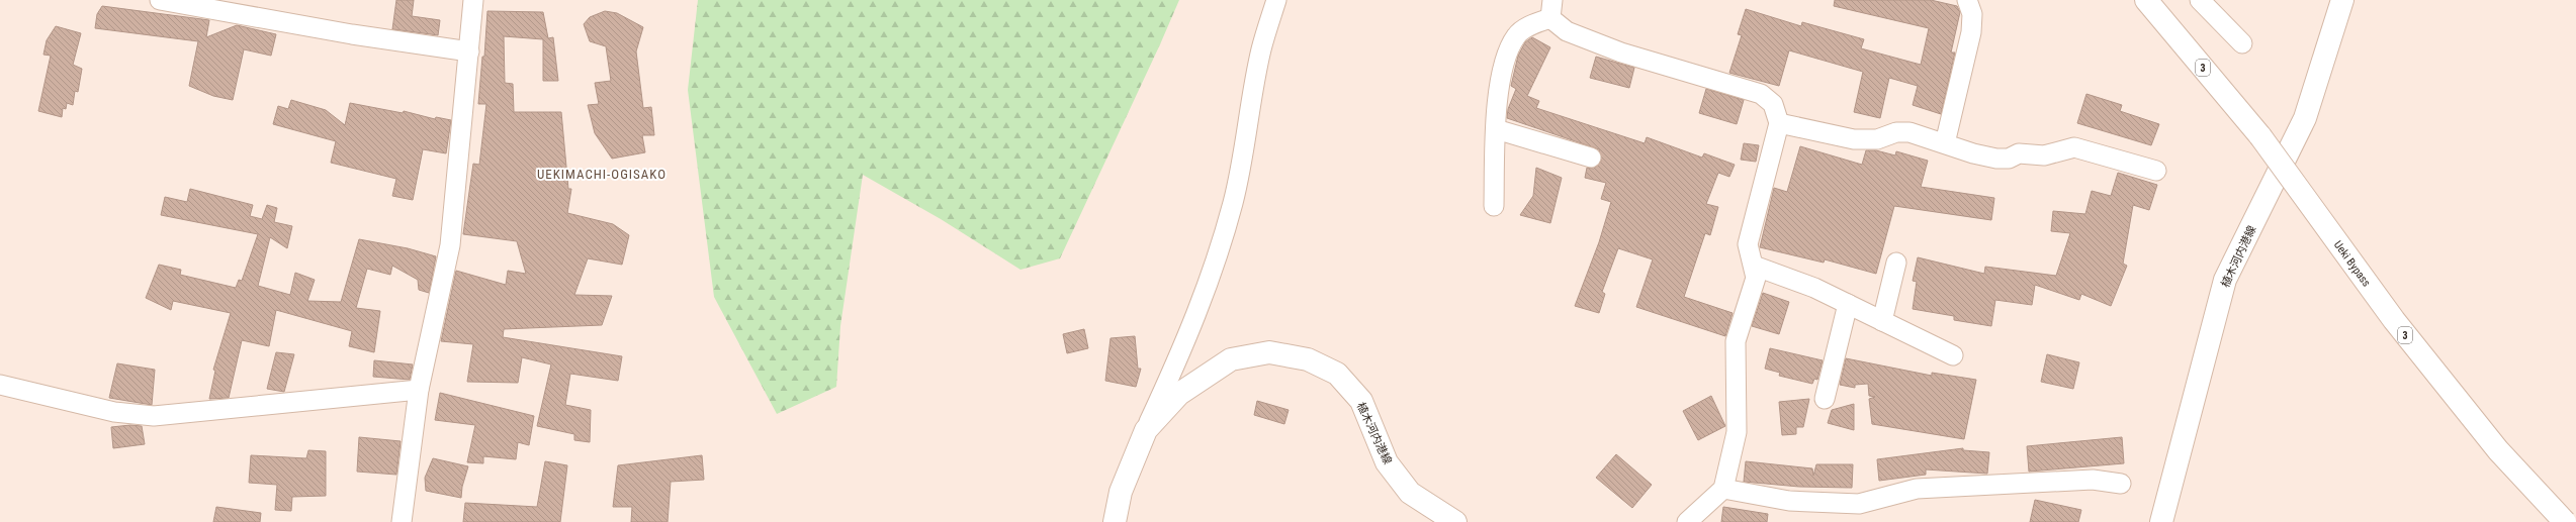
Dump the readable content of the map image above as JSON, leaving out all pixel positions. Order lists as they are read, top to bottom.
{
  "streets": {
    "main road": ["3", "植木河内港線", "Ueki Bypass"]
  },
  "districts": ["UEKIMACHI-OGISAKO"]
}
